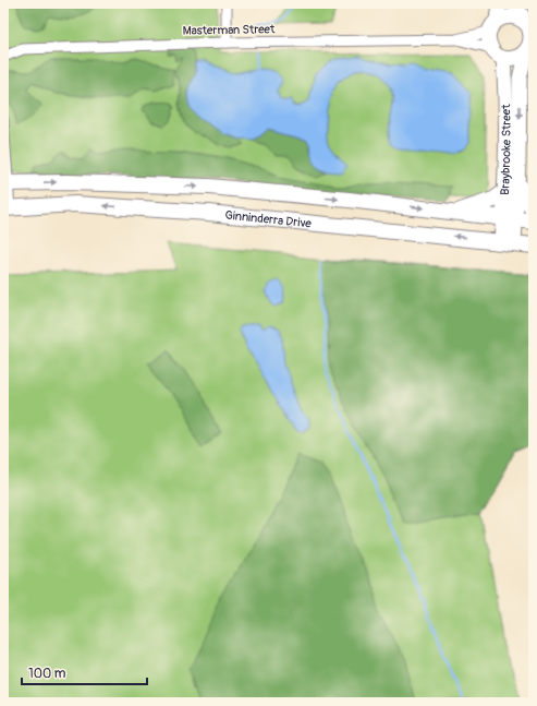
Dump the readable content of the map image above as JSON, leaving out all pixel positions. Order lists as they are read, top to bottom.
{
  "streets": {
    "main road": ["Ginninderra Drive"],
    "street": ["Masterman Street", "Braybrooke Street"]
  },
  "crossings": [
    ["Masterman Street", "Braybrooke Street"],
    ["Braybrooke Street", "Ginninderra Drive"]
  ],
  "scale_bar": "100 m"
}
